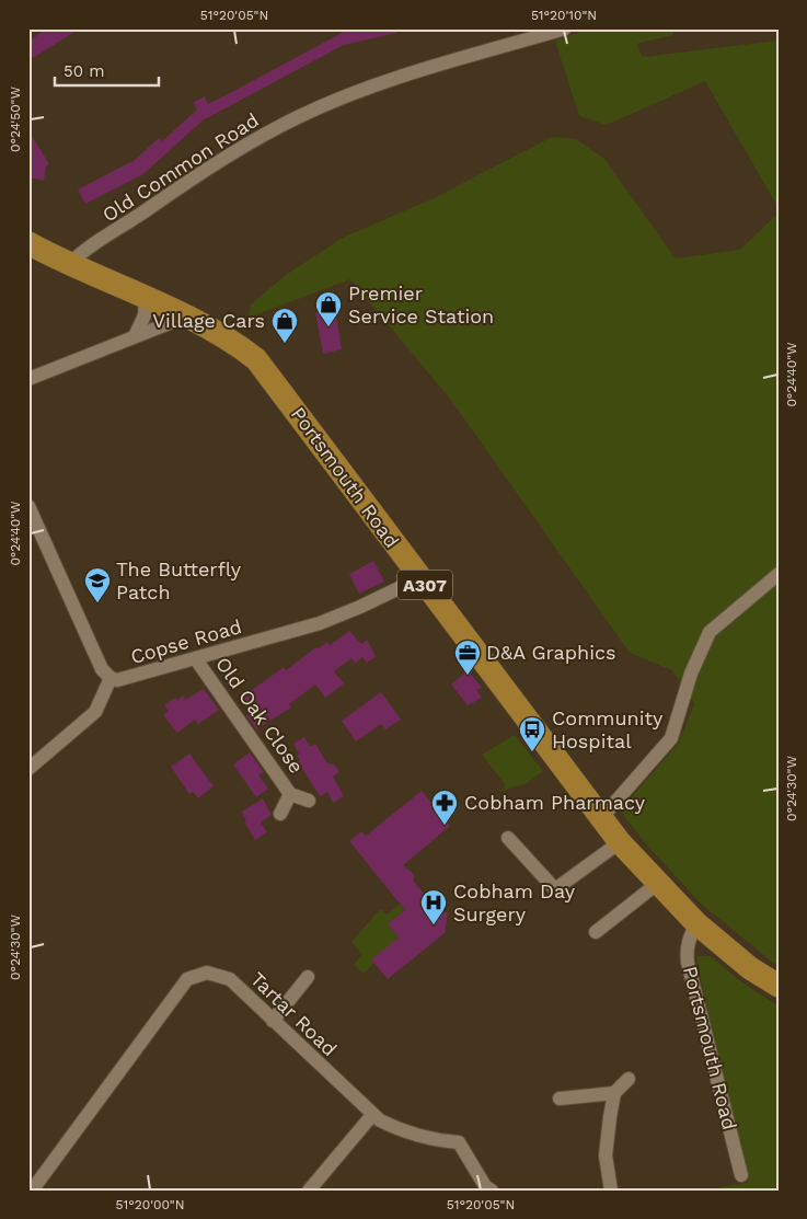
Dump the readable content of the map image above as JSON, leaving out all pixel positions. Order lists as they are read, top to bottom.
{
  "streets": {
    "main road": ["Portsmouth Road", "A307"],
    "street": [
      "Old Common Road",
      "Copse Road",
      "Old Oak Close",
      "Tartar Road"
    ]
  },
  "crossings": [
    ["Old Common Road", "Portsmouth Road"],
    ["Portsmouth Road", "Copse Road"],
    ["Copse Road", "Old Oak Close"]
  ],
  "places": {
    "shop": ["Premier Service Station", "Village Cars"],
    "school or university": ["The Butterfly Patch"],
    "office": ["D&A Graphics"],
    "bus stop": ["Community Hospital"],
    "pharmacy": ["Cobham Pharmacy"],
    "hospital": ["Cobham Day Surgery"]
  },
  "scale_bar": "50 m",
  "coordinates": [
    "51°20'05\"N",
    "51°20'10\"N",
    "0°24'50\"W",
    "0°24'40\"W",
    "0°24'30\"W",
    "51°20'00\"N"
  ]
}
